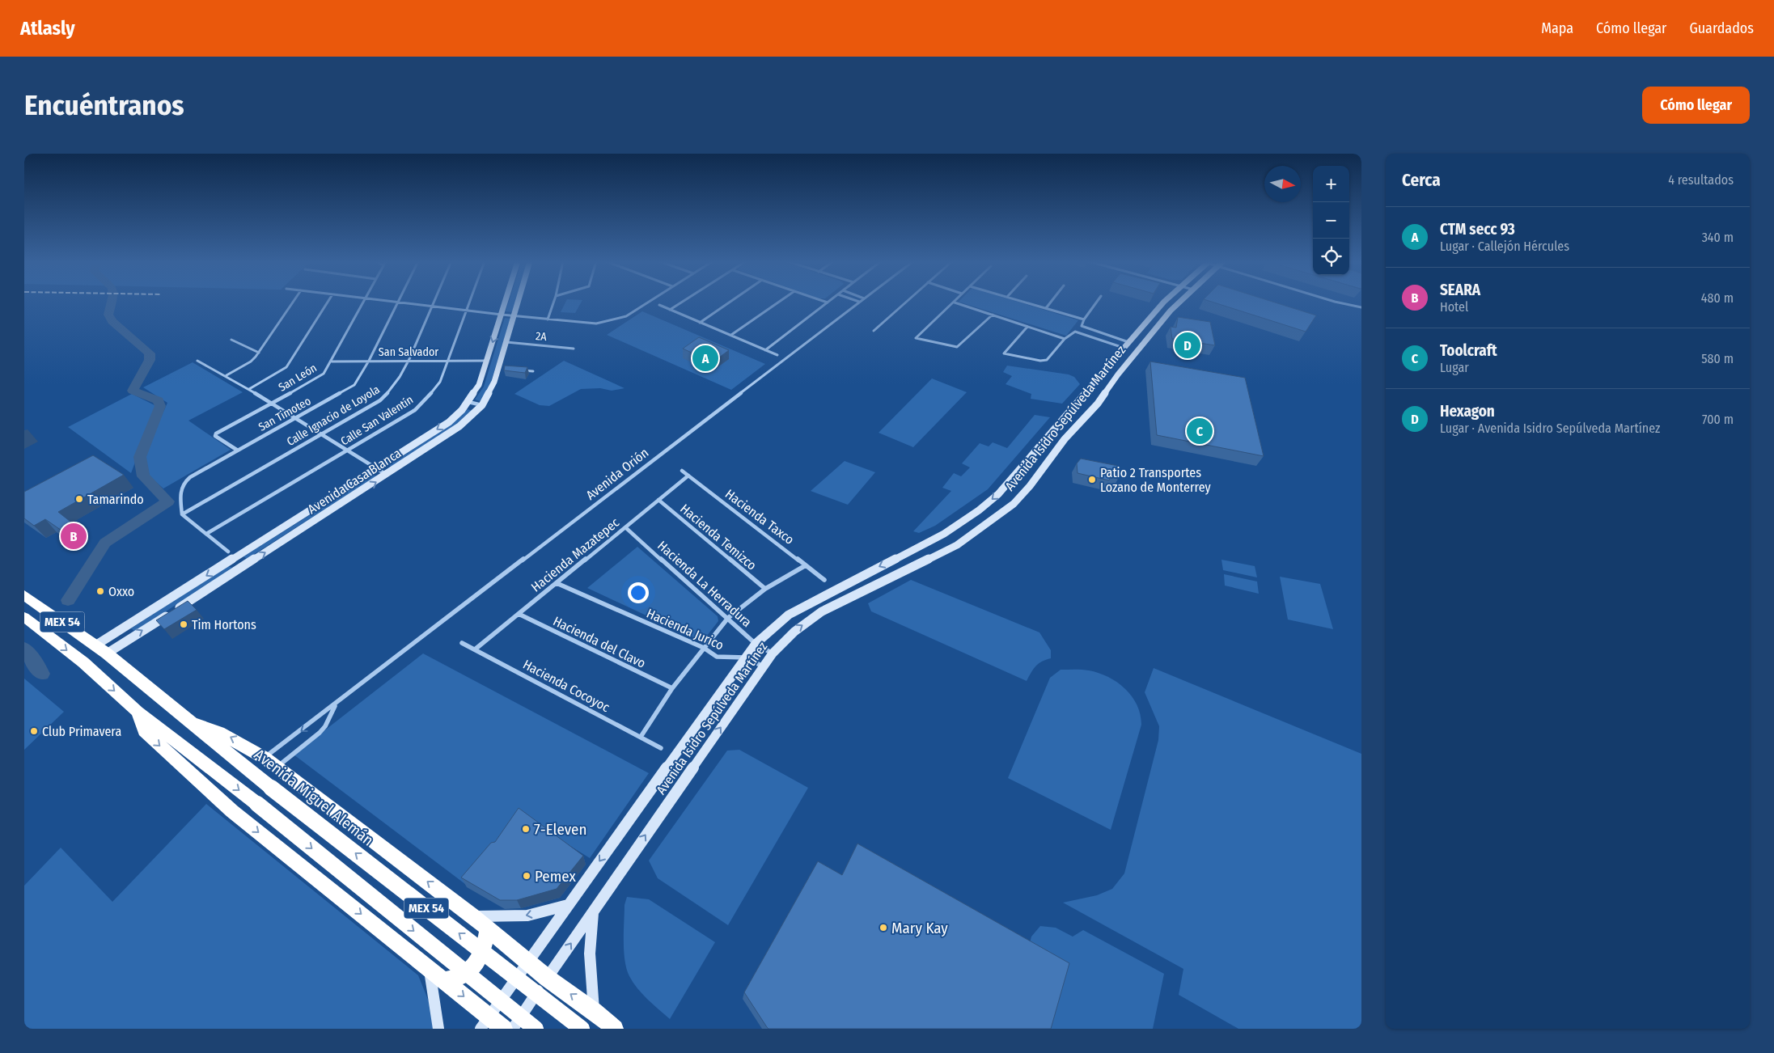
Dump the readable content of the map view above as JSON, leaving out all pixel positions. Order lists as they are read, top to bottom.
{
  "streets": {
    "highway": ["MEX 54", "Avenida Miguel Alemán"],
    "main road": ["Avenida Isidro Sepúlveda Martínez", "Avenida Casa Blanca"],
    "street": [
      "2A",
      "San Salvador",
      "San León",
      "San Timoteo",
      "Calle Ignacio de Loyola",
      "Calle San Valentín",
      "Avenida Orión",
      "Hacienda Taxco",
      "Hacienda Temizco",
      "Hacienda Mazatepec",
      "Hacienda La Herradura",
      "Hacienda Jurico",
      "Hacienda del Clavo",
      "Hacienda Cocoyoc"
    ]
  },
  "crossings": [
    ["2A", "Avenida Casa Blanca"],
    ["San Salvador", "San León"],
    ["San Salvador", "San Timoteo"],
    ["San Salvador", "Calle Ignacio de Loyola"],
    ["San Salvador", "Calle San Valentín"],
    ["San Salvador", "Avenida Casa Blanca"],
    ["San León", "San Timoteo"],
    ["San Timoteo", "Calle Ignacio de Loyola"],
    ["Avenida Isidro Sepúlveda Martínez", "Hacienda La Herradura"],
    ["Avenida Isidro Sepúlveda Martínez", "Hacienda Jurico"],
    ["Avenida Casa Blanca", "Avenida Miguel Alemán"],
    ["Hacienda Taxco", "Hacienda Mazatepec"],
    ["Hacienda Temizco", "Hacienda Mazatepec"],
    ["Hacienda Mazatepec", "Hacienda La Herradura"],
    ["Hacienda Mazatepec", "Hacienda Jurico"],
    ["Hacienda Mazatepec", "Hacienda del Clavo"],
    ["Hacienda Mazatepec", "Hacienda Cocoyoc"]
  ],
  "places": [
    "Patio 2 Transportes Lozano de Monterrey",
    "Tamarindo",
    "Oxxo",
    "Tim Hortons",
    "Club Primavera",
    "7-Eleven",
    "Pemex",
    "Mary Kay"
  ],
  "north": "right",
  "page": {
    "header": "Atlasly",
    "nav": ["Mapa", "Cómo llegar", "Guardados"],
    "buttons": "Cómo llegar",
    "title": "Encuéntranos",
    "heading": ["Cerca", "4 resultados"],
    "map_buttons": ["+", "−"],
    "list": [
      {
        "mark": "A",
        "name": "CTM secc 93",
        "note": "Lugar · Callejón Hércules",
        "value": "340 m"
      },
      {
        "mark": "B",
        "name": "SEARA",
        "note": "Hotel",
        "value": "480 m"
      },
      {
        "mark": "C",
        "name": "Toolcraft",
        "note": "Lugar",
        "value": "580 m"
      },
      {
        "mark": "D",
        "name": "Hexagon",
        "note": "Lugar · Avenida Isidro Sepúlveda Martínez",
        "value": "700 m"
      }
    ],
    "pins": [
      "D",
      "A",
      "C",
      "B"
    ]
  }
}
